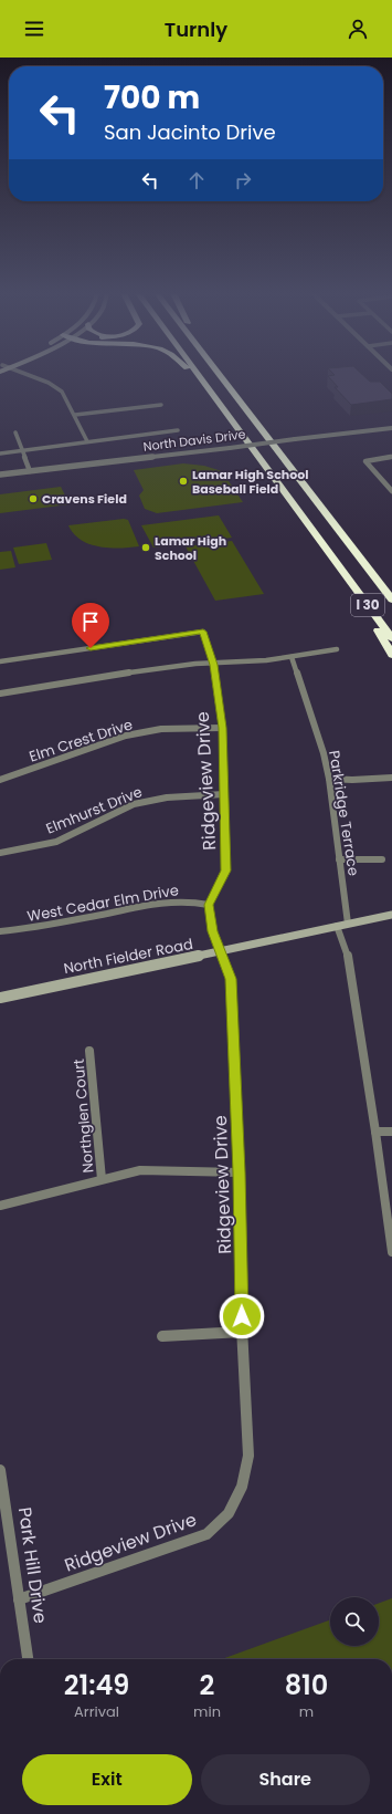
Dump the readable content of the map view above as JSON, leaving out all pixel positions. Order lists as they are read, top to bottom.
{
  "streets": {
    "highway": ["I 30"],
    "main road": ["North Fielder Road"],
    "street": [
      "North Davis Drive",
      "Elm Crest Drive",
      "Ridgeview Drive",
      "Elmhurst Drive",
      "Parkridge Terrace",
      "West Cedar Elm Drive",
      "Northglen Court",
      "Park Hill Drive"
    ]
  },
  "crossings": [
    ["Elm Crest Drive", "Ridgeview Drive"],
    ["Ridgeview Drive", "Elmhurst Drive"],
    ["Ridgeview Drive", "West Cedar Elm Drive"],
    ["Ridgeview Drive", "North Fielder Road"],
    ["Ridgeview Drive", "Park Hill Drive"],
    ["Parkridge Terrace", "North Fielder Road"]
  ],
  "places": ["Lamar High School Baseball Field", "Cravens Field", "Lamar High School"],
  "page": {
    "header": "Turnly",
    "turn": ["700 m", "San Jacinto Drive"],
    "eta": [
      "21:49",
      "Arrival",
      "2",
      "min",
      "810",
      "m"
    ],
    "buttons": ["Exit", "Share"]
  }
}
